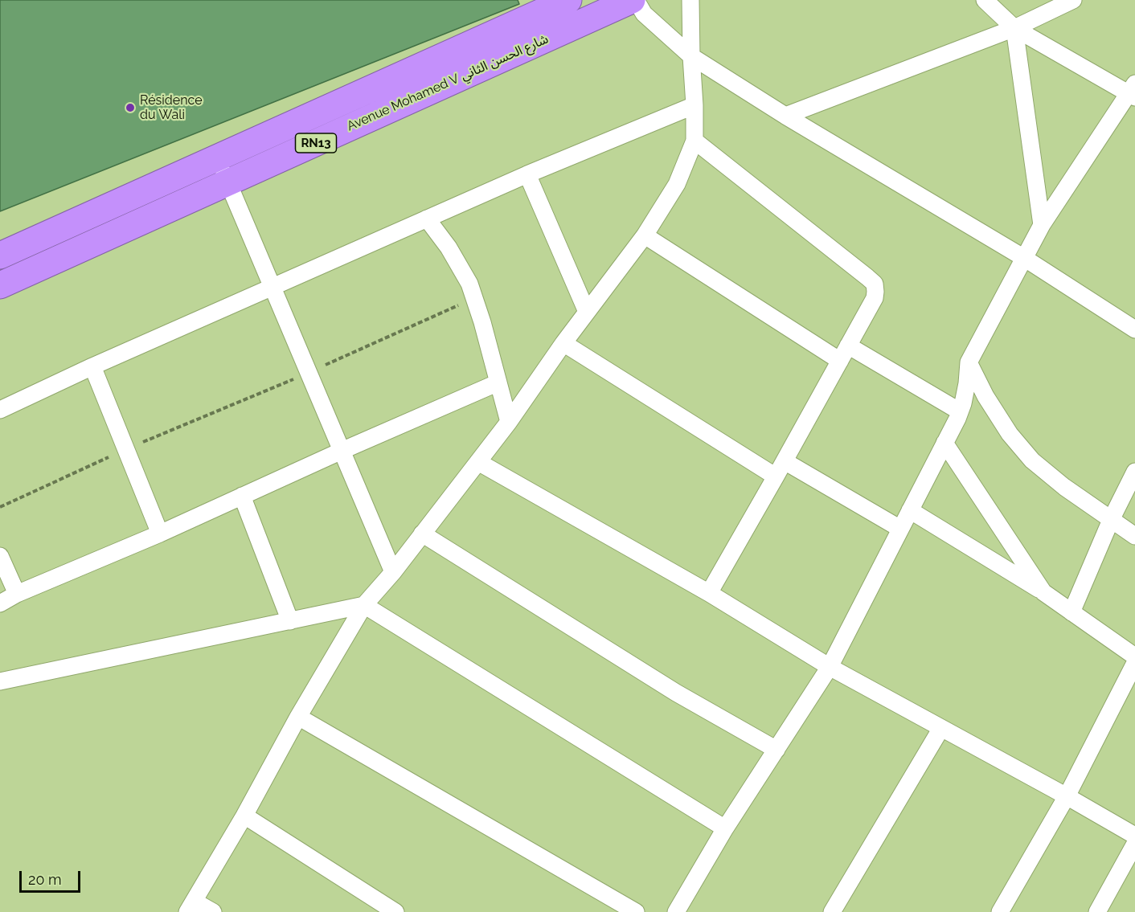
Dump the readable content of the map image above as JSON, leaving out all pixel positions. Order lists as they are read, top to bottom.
{
  "streets": {
    "highway": ["Avenue Mohamed V شارع الحسن الثاني", "RN13"]
  },
  "places": ["Résidence du Wali"],
  "scale_bar": "20 m"
}
